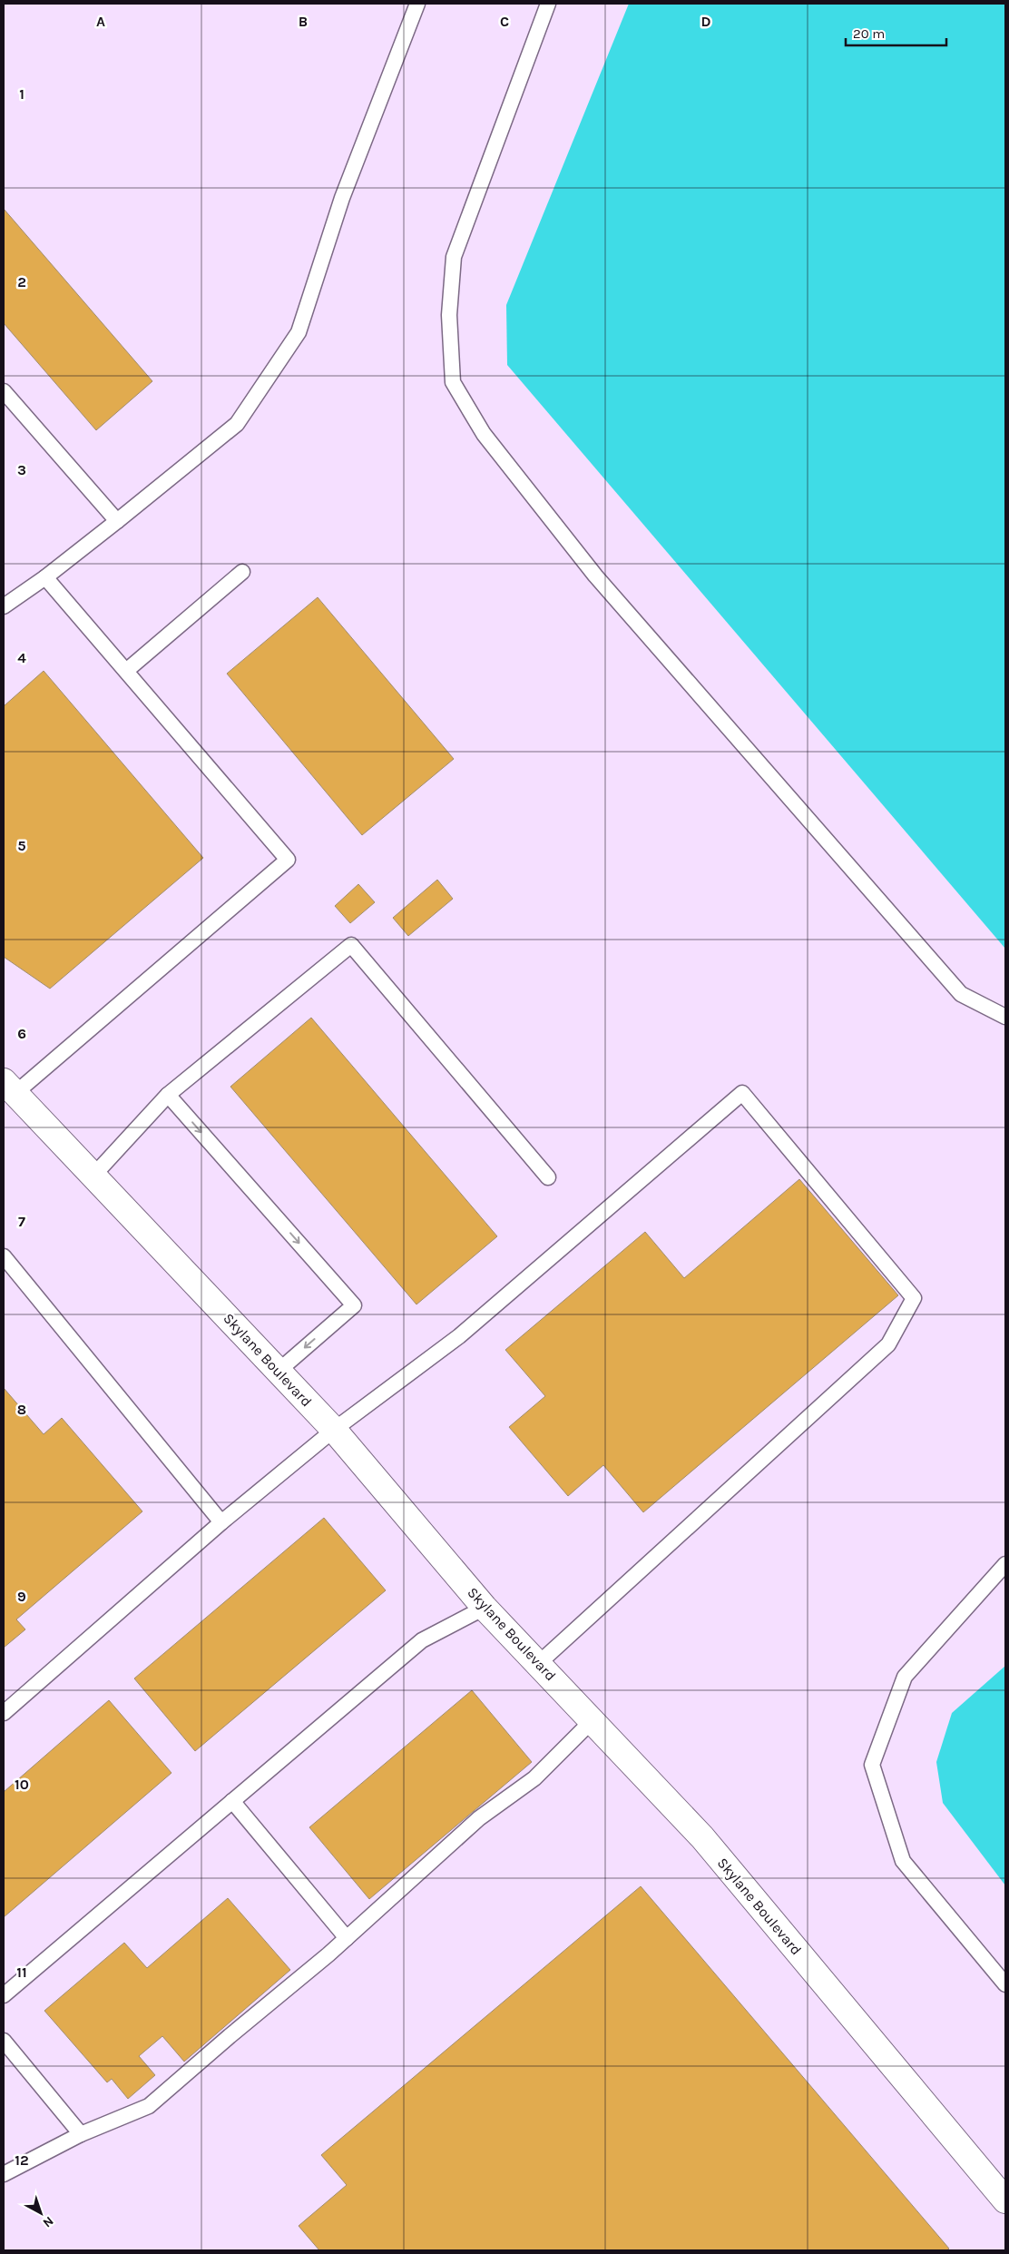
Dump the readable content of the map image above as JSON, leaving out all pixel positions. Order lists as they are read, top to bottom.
{
  "streets": {
    "street": ["Skylane Boulevard"]
  },
  "scale_bar": "20 m",
  "north": "bottom right",
  "grid": {
    "columns": [
      "A",
      "B",
      "C",
      "D"
    ],
    "rows": [
      "1",
      "2",
      "3",
      "4",
      "5",
      "6",
      "7",
      "8",
      "9",
      "10",
      "11",
      "12"
    ]
  }
}
